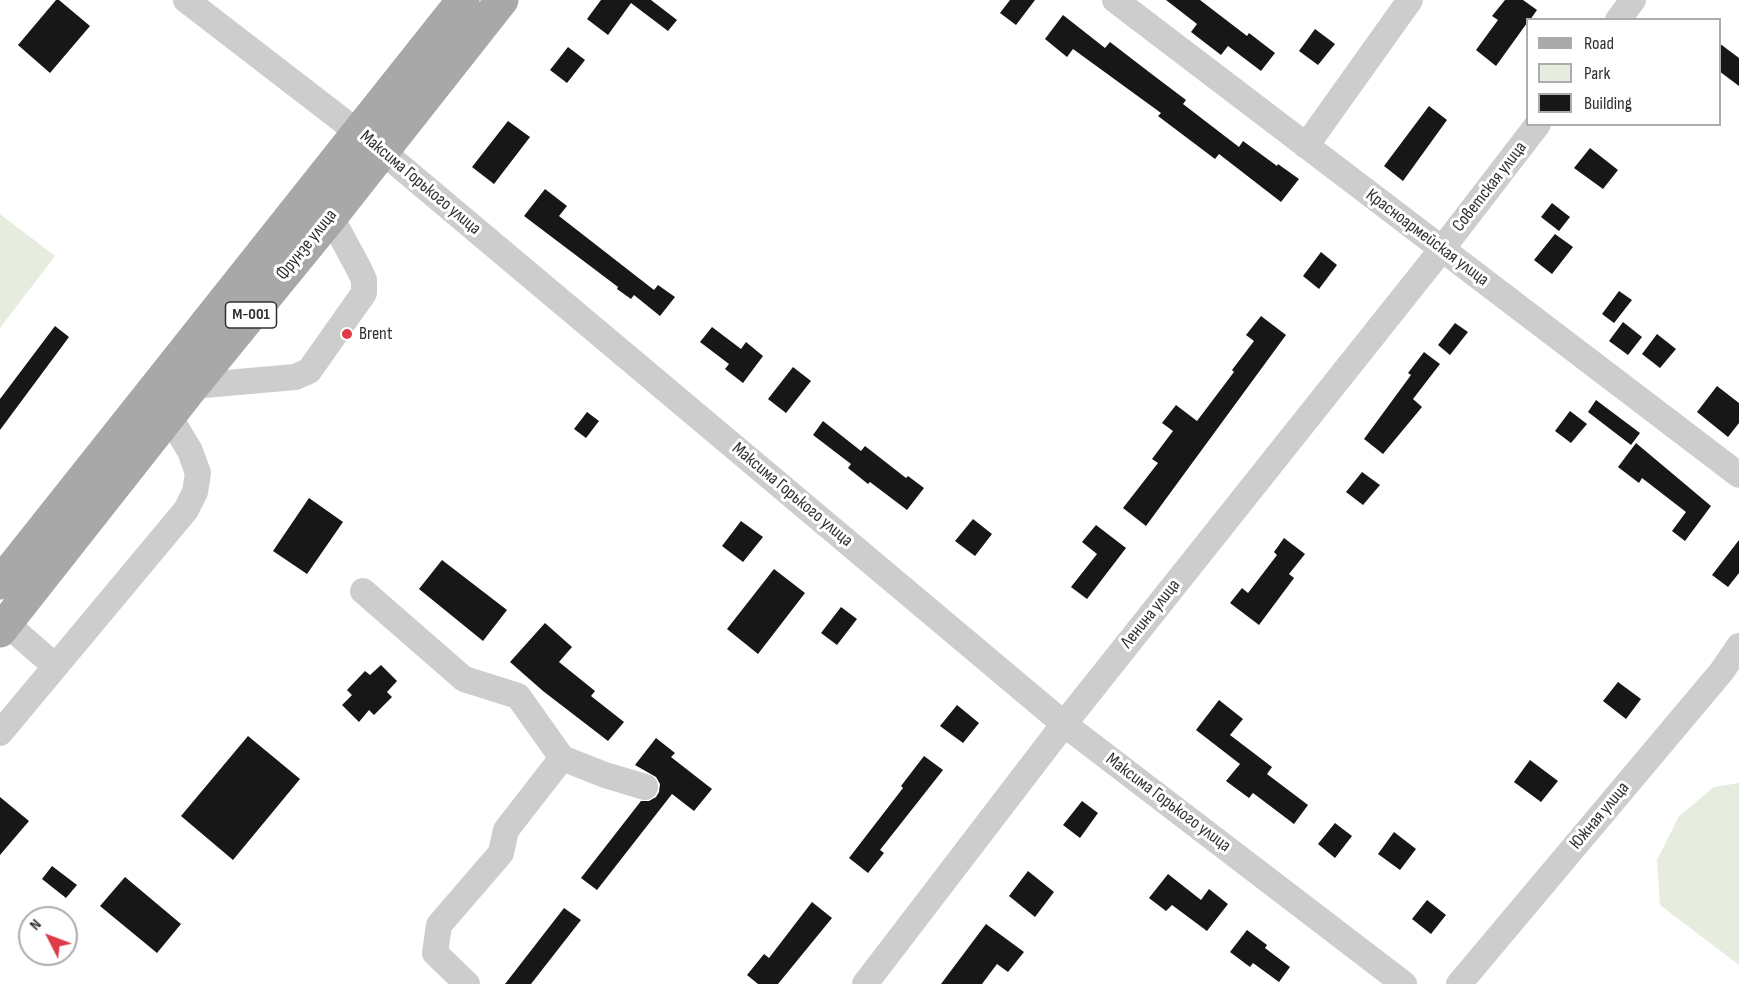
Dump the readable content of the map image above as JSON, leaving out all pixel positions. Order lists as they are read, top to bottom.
{
  "streets": {
    "main road": ["Фрунзе улица", "M-001"],
    "street": [
      "Максима Горького улица",
      "Советская улица",
      "Красноармейская улица",
      "Ленина улица",
      "Южная улица"
    ]
  },
  "crossings": [
    ["Максима Горького улица", "Фрунзе улица"],
    ["Максима Горького улица", "Ленина улица"],
    ["Советская улица", "Красноармейская улица"],
    ["Советская улица", "Ленина улица"],
    ["Красноармейская улица", "Ленина улица"]
  ],
  "places": ["Brent"],
  "legend": ["Road", "Park", "Building"],
  "north": "top left"
}
